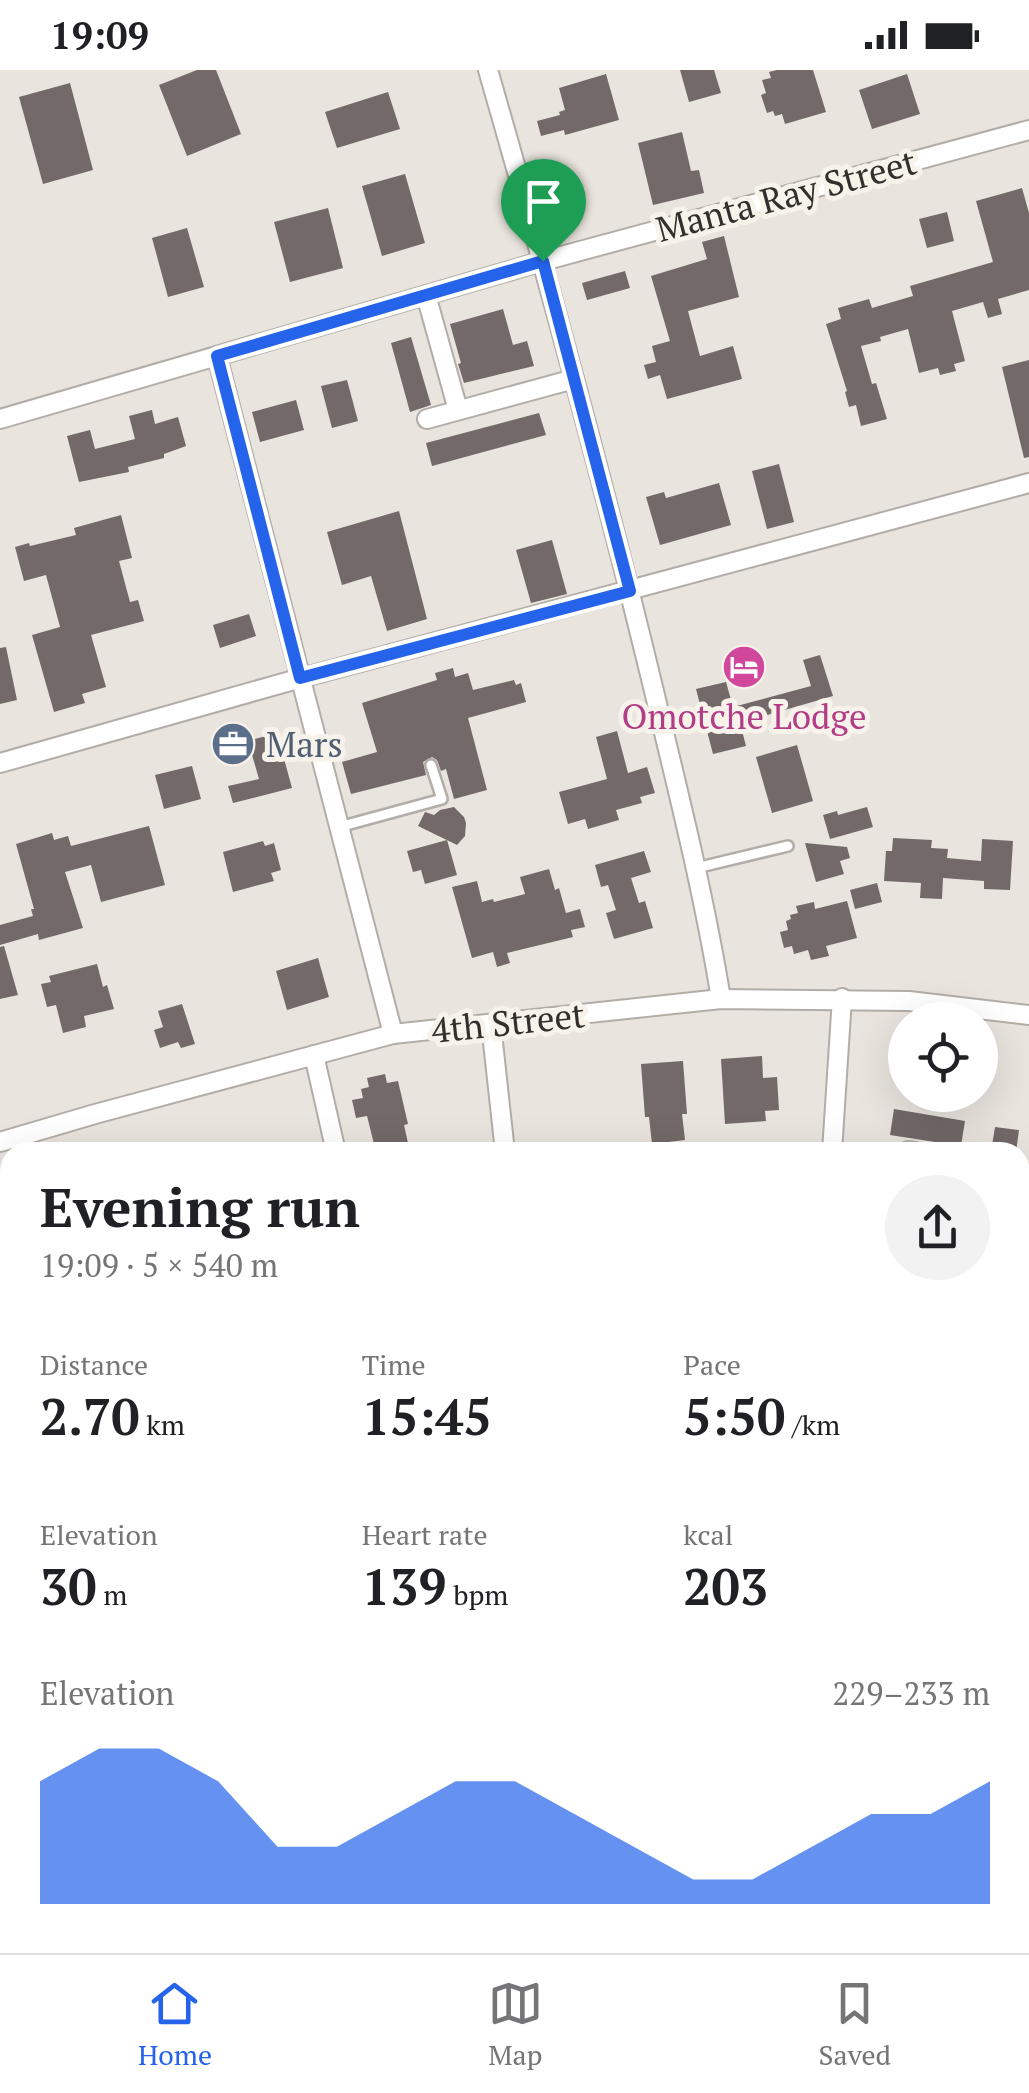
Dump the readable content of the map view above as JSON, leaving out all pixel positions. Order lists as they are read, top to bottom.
{
  "streets": {
    "street": ["Manta Ray Street", "4th Street"]
  },
  "places": {
    "hotel": ["Omotche Lodge"],
    "office": ["Mars"]
  },
  "page": {
    "status": "19:09",
    "heading": ["Evening run", "19:09 · 5 × 540 m"],
    "stats": [
      ["Distance", "2.70 km"],
      ["Time", "15:45"],
      ["Pace", "5:50 /km"],
      ["Elevation", "30 m"],
      ["Heart rate", "139 bpm"],
      ["kcal", "203"]
    ],
    "chart": ["Elevation", "229–233 m"],
    "tabs": ["Home", "Map", "Saved"]
  }
}
